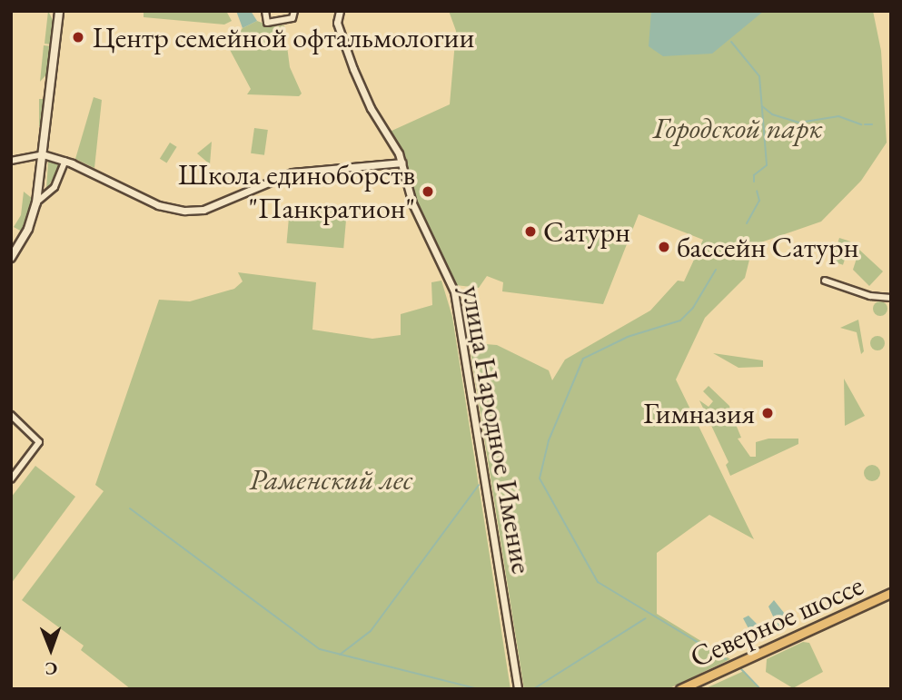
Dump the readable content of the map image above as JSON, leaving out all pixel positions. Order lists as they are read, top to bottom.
{
  "streets": {
    "main road": ["Северное шоссе"],
    "street": ["улица Народное Имение"]
  },
  "parks": ["Городской парк", "Раменский лес"],
  "places": [
    "Центр семейной офтальмологии",
    "Школа единоборств \"Панкратион\"",
    "Сатурн",
    "бассейн Сатурн",
    "Гимназия"
  ],
  "north": "bottom"
}
